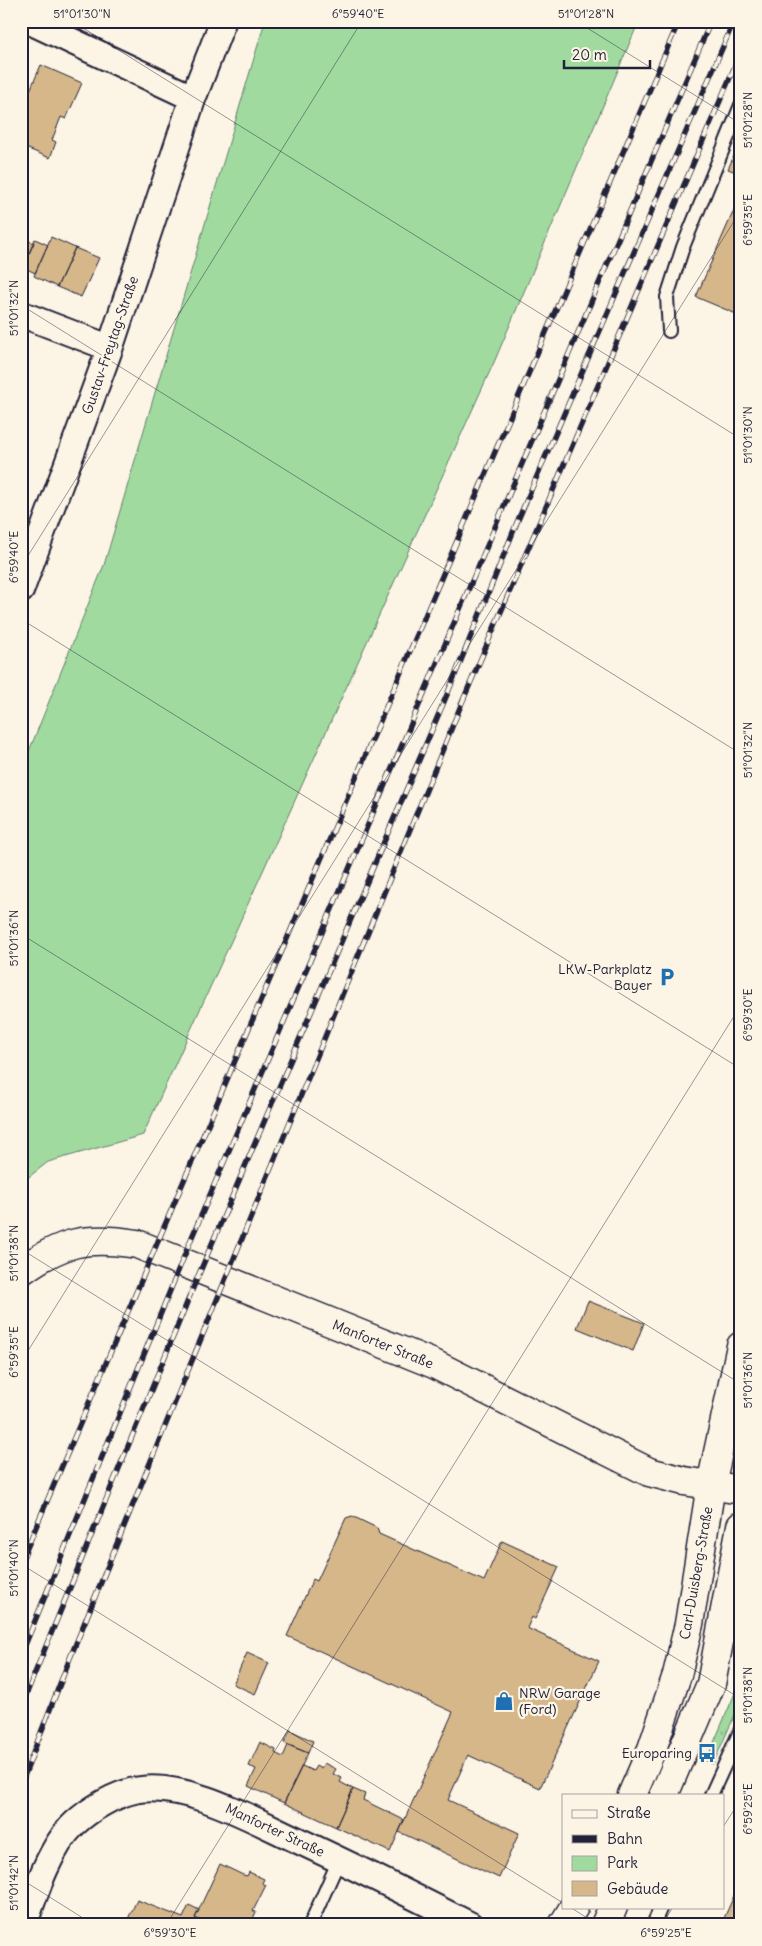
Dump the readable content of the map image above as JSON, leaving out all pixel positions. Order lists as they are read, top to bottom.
{
  "streets": {
    "street": ["Gustav-Freytag-Straße", "Manforter Straße", "Carl-Duisberg-Straße"]
  },
  "crossings": [
    ["Manforter Straße", "Carl-Duisberg-Straße"]
  ],
  "places": {
    "parking": ["LKW-Parkplatz Bayer"],
    "shop": ["NRW Garage (Ford)"],
    "bus stop": ["Europaring"]
  },
  "legend": [
    "Straße",
    "Bahn",
    "Park",
    "Gebäude"
  ],
  "scale_bar": "20 m",
  "coordinates": [
    "51°01'30\"N",
    "6°59'40\"E",
    "51°01'28\"N",
    "6°59'35\"E",
    "51°01'32\"N",
    "51°01'36\"N",
    "6°59'30\"E",
    "51°01'38\"N",
    "51°01'40\"N",
    "6°59'25\"E",
    "51°01'42\"N"
  ]
}
